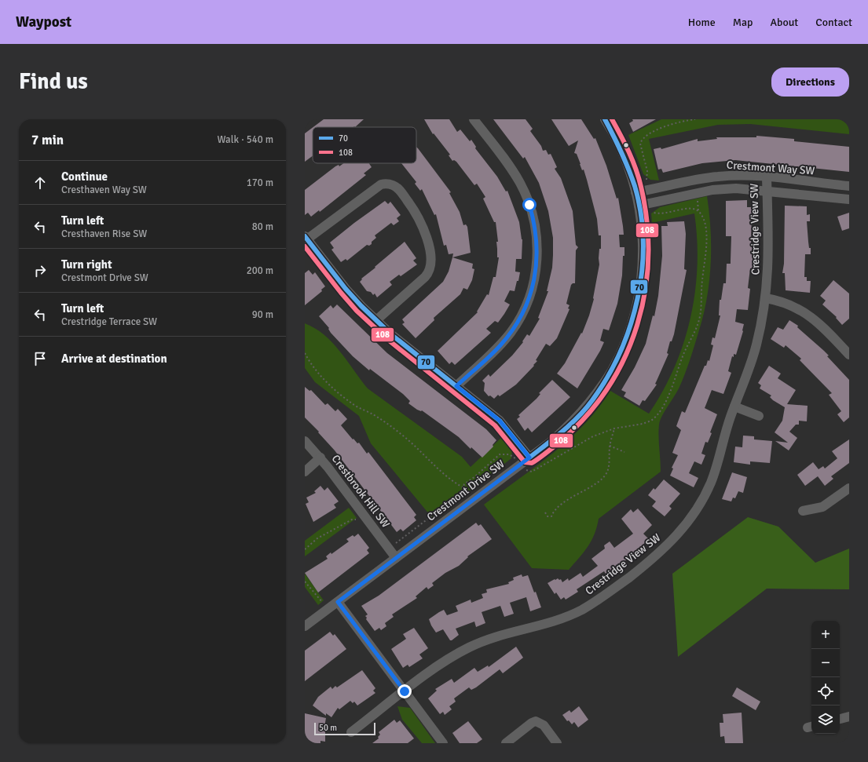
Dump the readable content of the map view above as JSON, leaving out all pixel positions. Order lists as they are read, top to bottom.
{
  "streets": {
    "street": [
      "Crestmont Way SW",
      "Crestridge View SW",
      "Crestmont Drive SW",
      "Crestbrook Hill SW"
    ]
  },
  "crossings": [
    ["Crestmont Way SW", "Crestridge View SW"],
    ["Crestmont Way SW", "Crestmont Drive SW"],
    ["Crestmont Drive SW", "Crestbrook Hill SW"]
  ],
  "lines": ["transit line 70", "transit line 108"],
  "legend": ["70", "108"],
  "scale_bar": "50 m",
  "page": {
    "header": "Waypost",
    "nav": [
      "Home",
      "Map",
      "About",
      "Contact"
    ],
    "buttons": "Directions",
    "title": "Find us",
    "heading": ["7 min", "Walk · 540 m"],
    "list": [
      ["Continue", "Cresthaven Way SW", "170 m"],
      ["Turn left", "Cresthaven Rise SW", "80 m"],
      ["Turn right", "Crestmont Drive SW", "200 m"],
      ["Turn left", "Crestridge Terrace SW", "90 m"],
      "Arrive at destination"
    ],
    "map_buttons": ["+", "−"],
    "scale": "50 m"
  }
}
